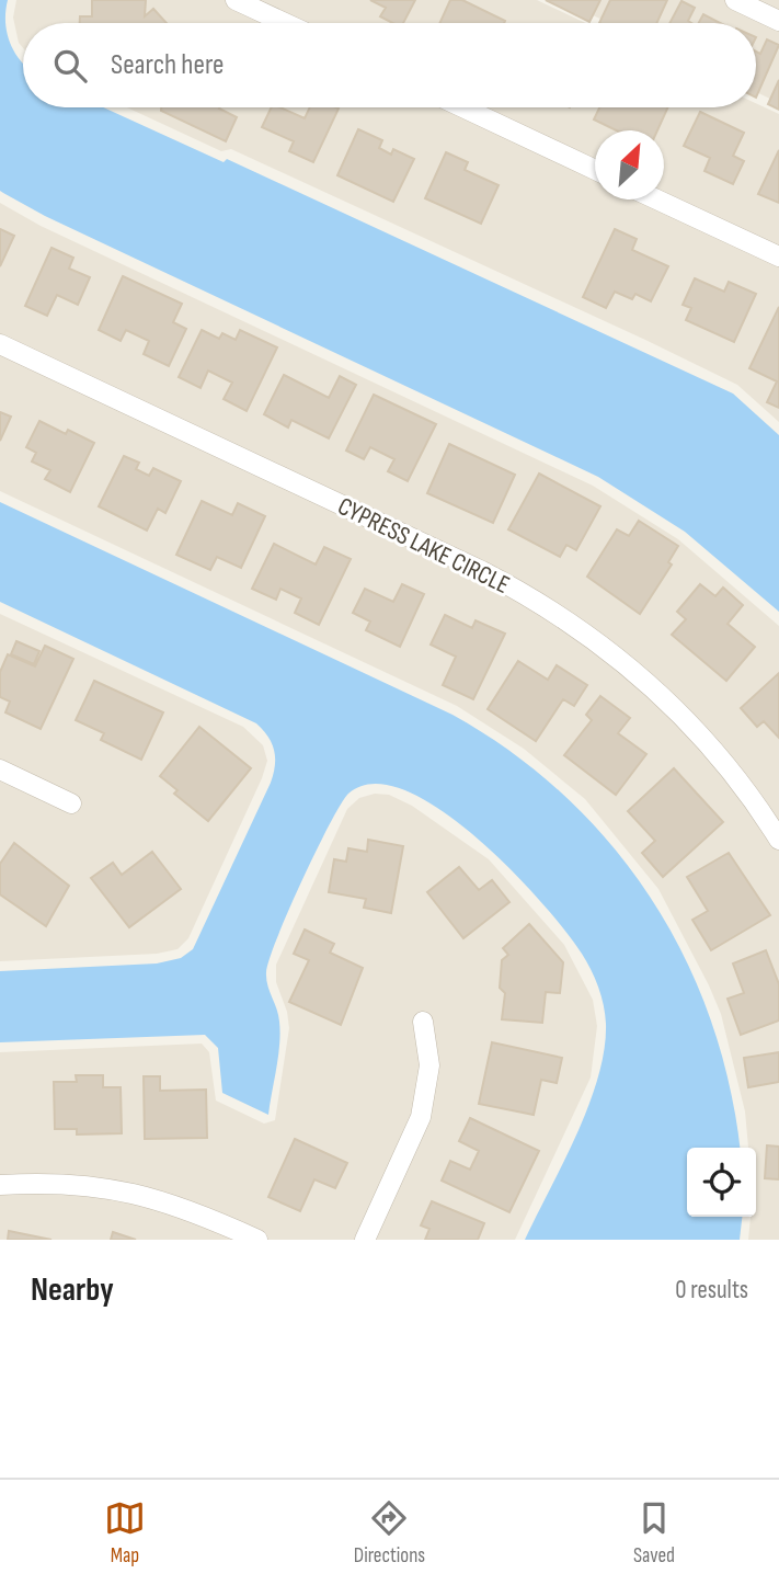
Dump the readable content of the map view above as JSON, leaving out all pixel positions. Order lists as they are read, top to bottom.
{
  "streets": {
    "street": ["CYPRESS LAKE CIRCLE"]
  },
  "north": "top right",
  "page": {
    "search": "Search here",
    "heading": ["Nearby", "0 results"],
    "nav": ["Map", "Directions", "Saved"]
  }
}
